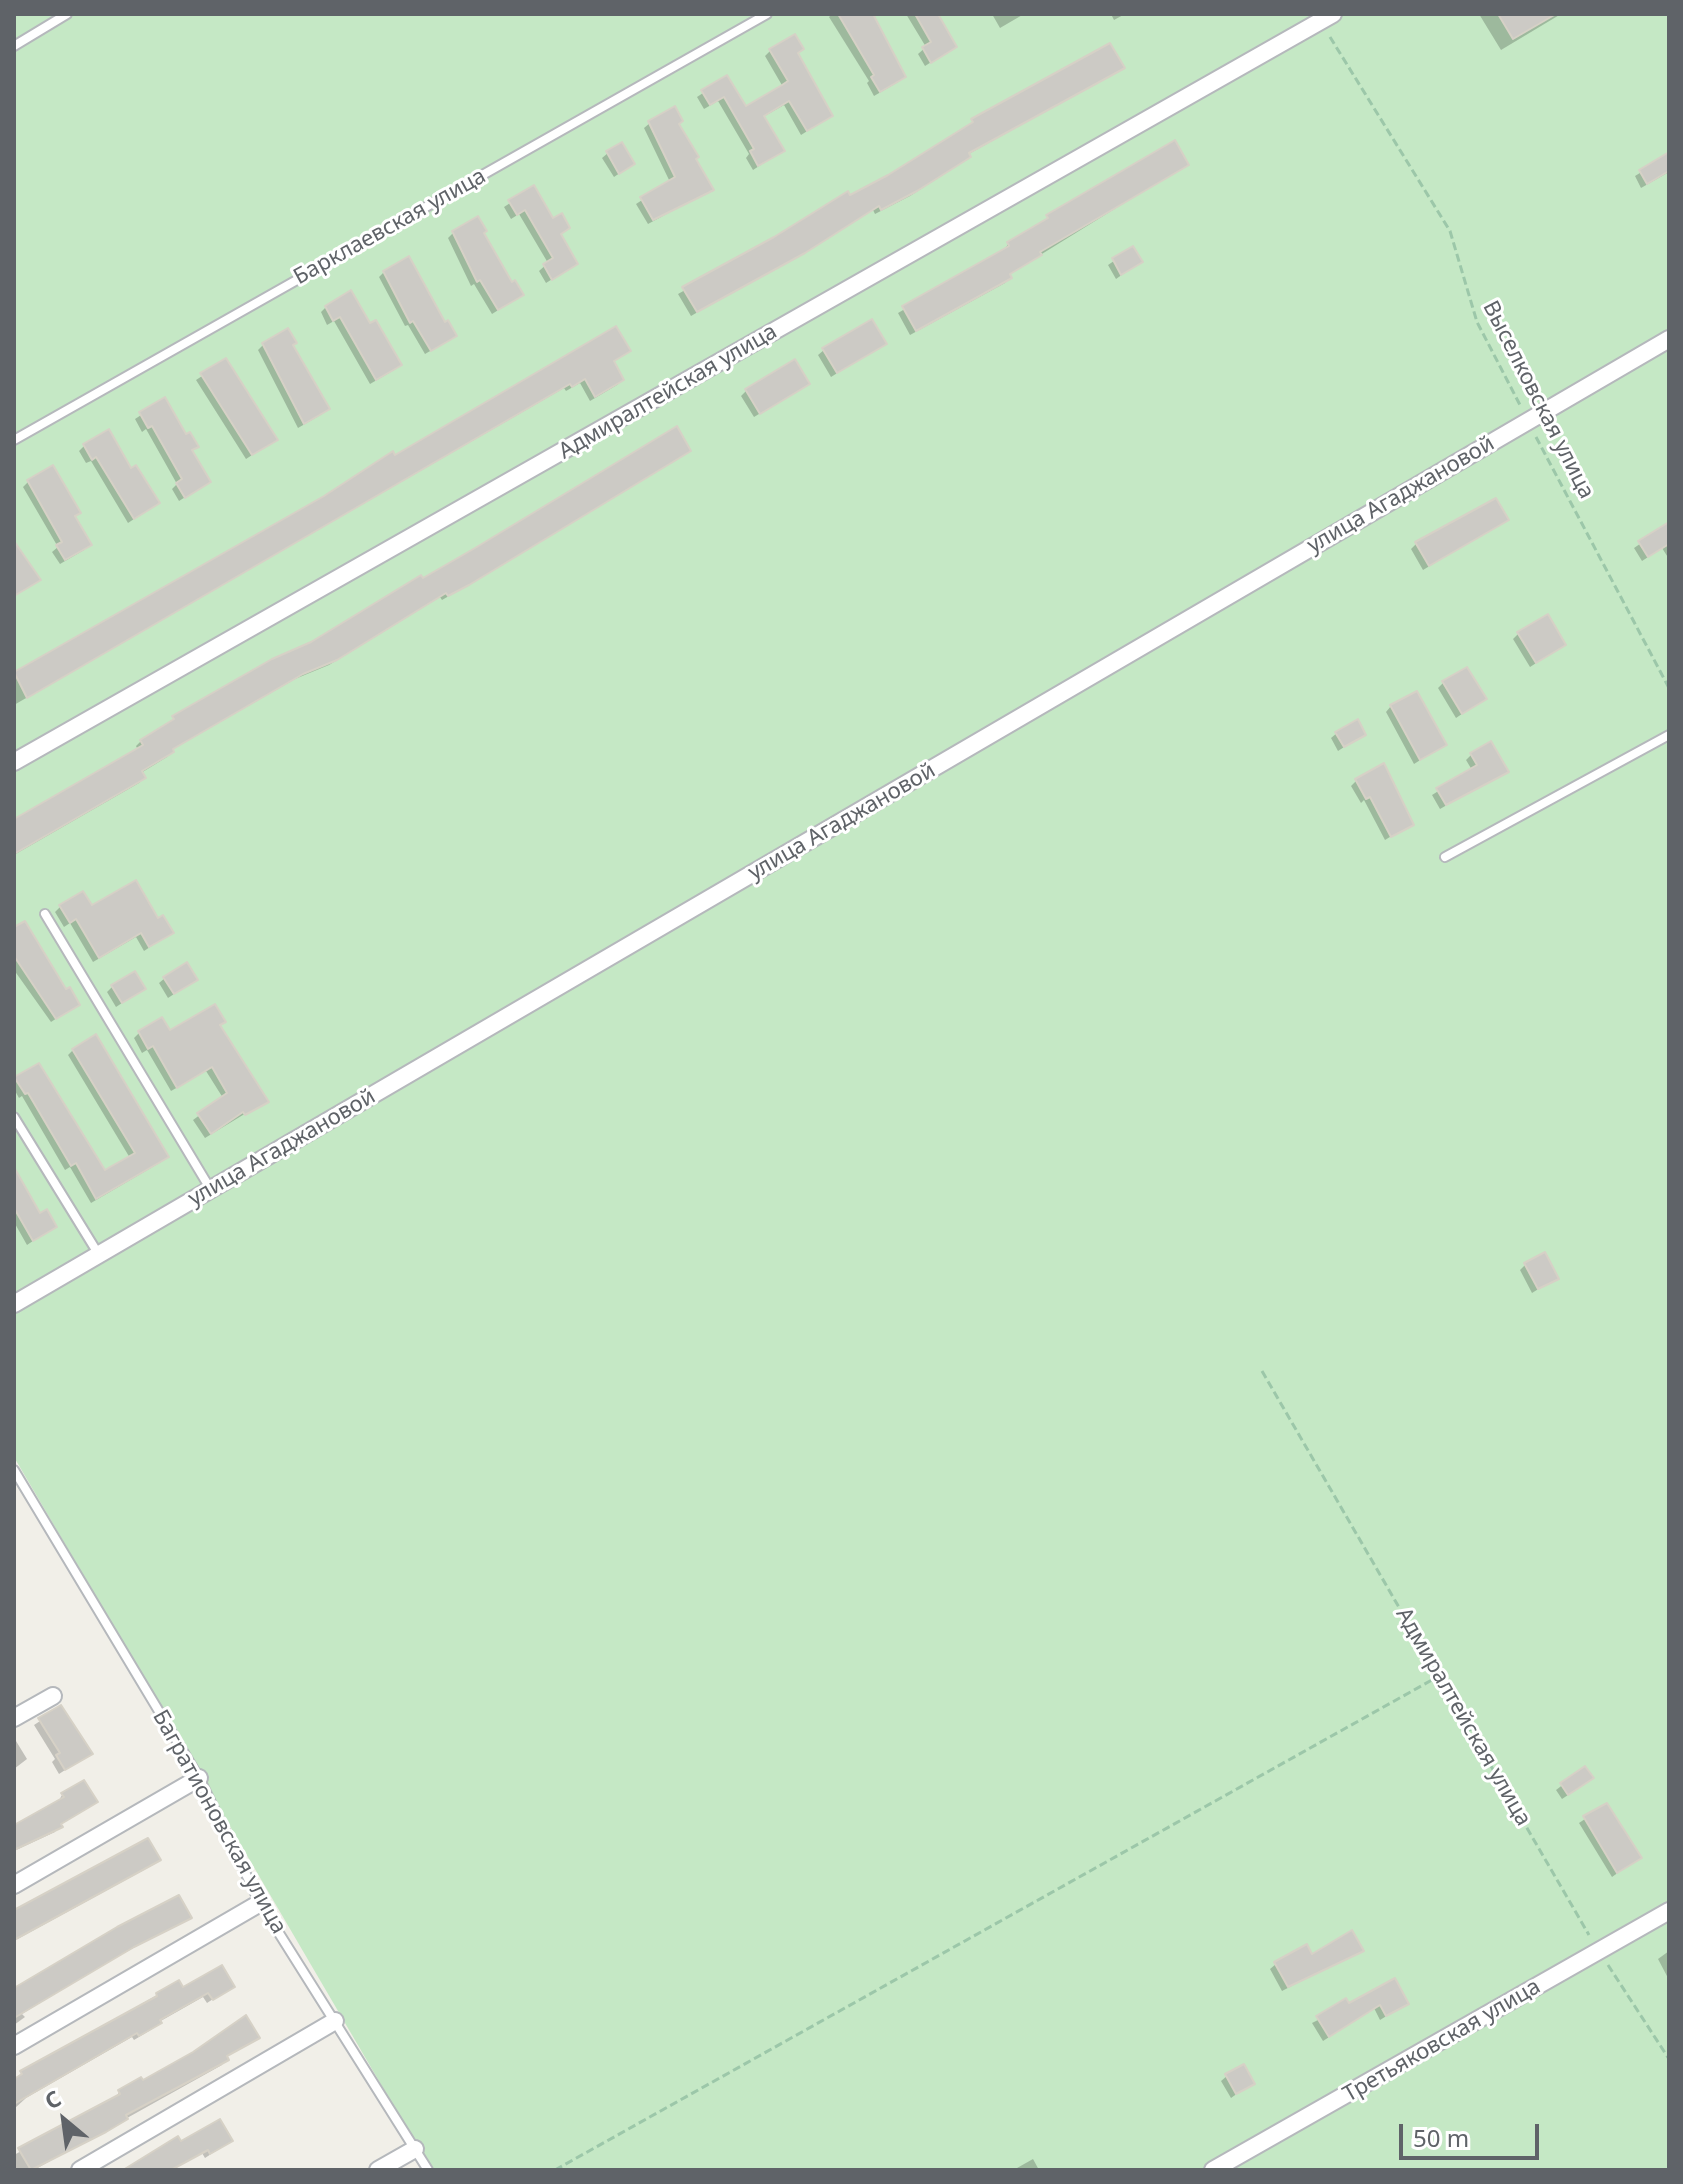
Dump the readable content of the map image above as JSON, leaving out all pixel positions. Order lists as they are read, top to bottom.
{
  "streets": {
    "street": ["Адмиралтейская улица", "улица Агаджановой", "Третьяковская улица"],
    "lane": ["Барклаевская улица", "Багратионовская улица"],
    "path": ["Выселковская улица"]
  },
  "crossings": [
    ["Адмиралтейская улица", "Выселковская улица"],
    ["Адмиралтейская улица", "Третьяковская улица"],
    ["Выселковская улица", "улица Агаджановой"]
  ],
  "scale_bar": "50 m",
  "north": "top left"
}
